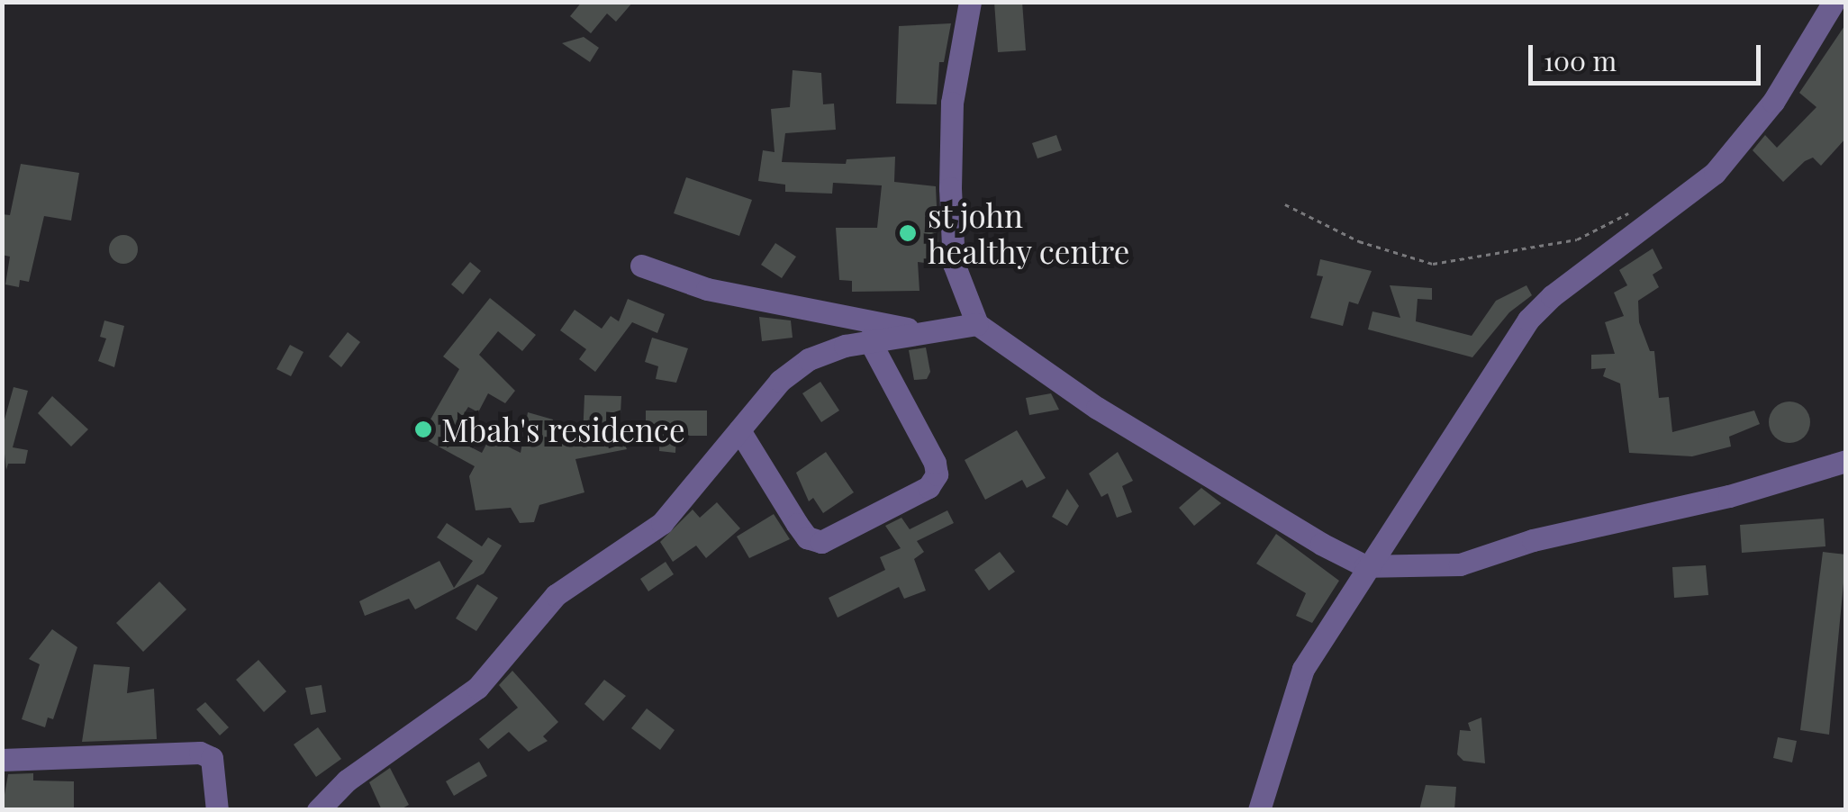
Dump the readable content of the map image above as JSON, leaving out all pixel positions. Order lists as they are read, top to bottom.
{
  "places": ["st john healthy centre", "Mbah's residence"],
  "scale_bar": "100 m"
}
